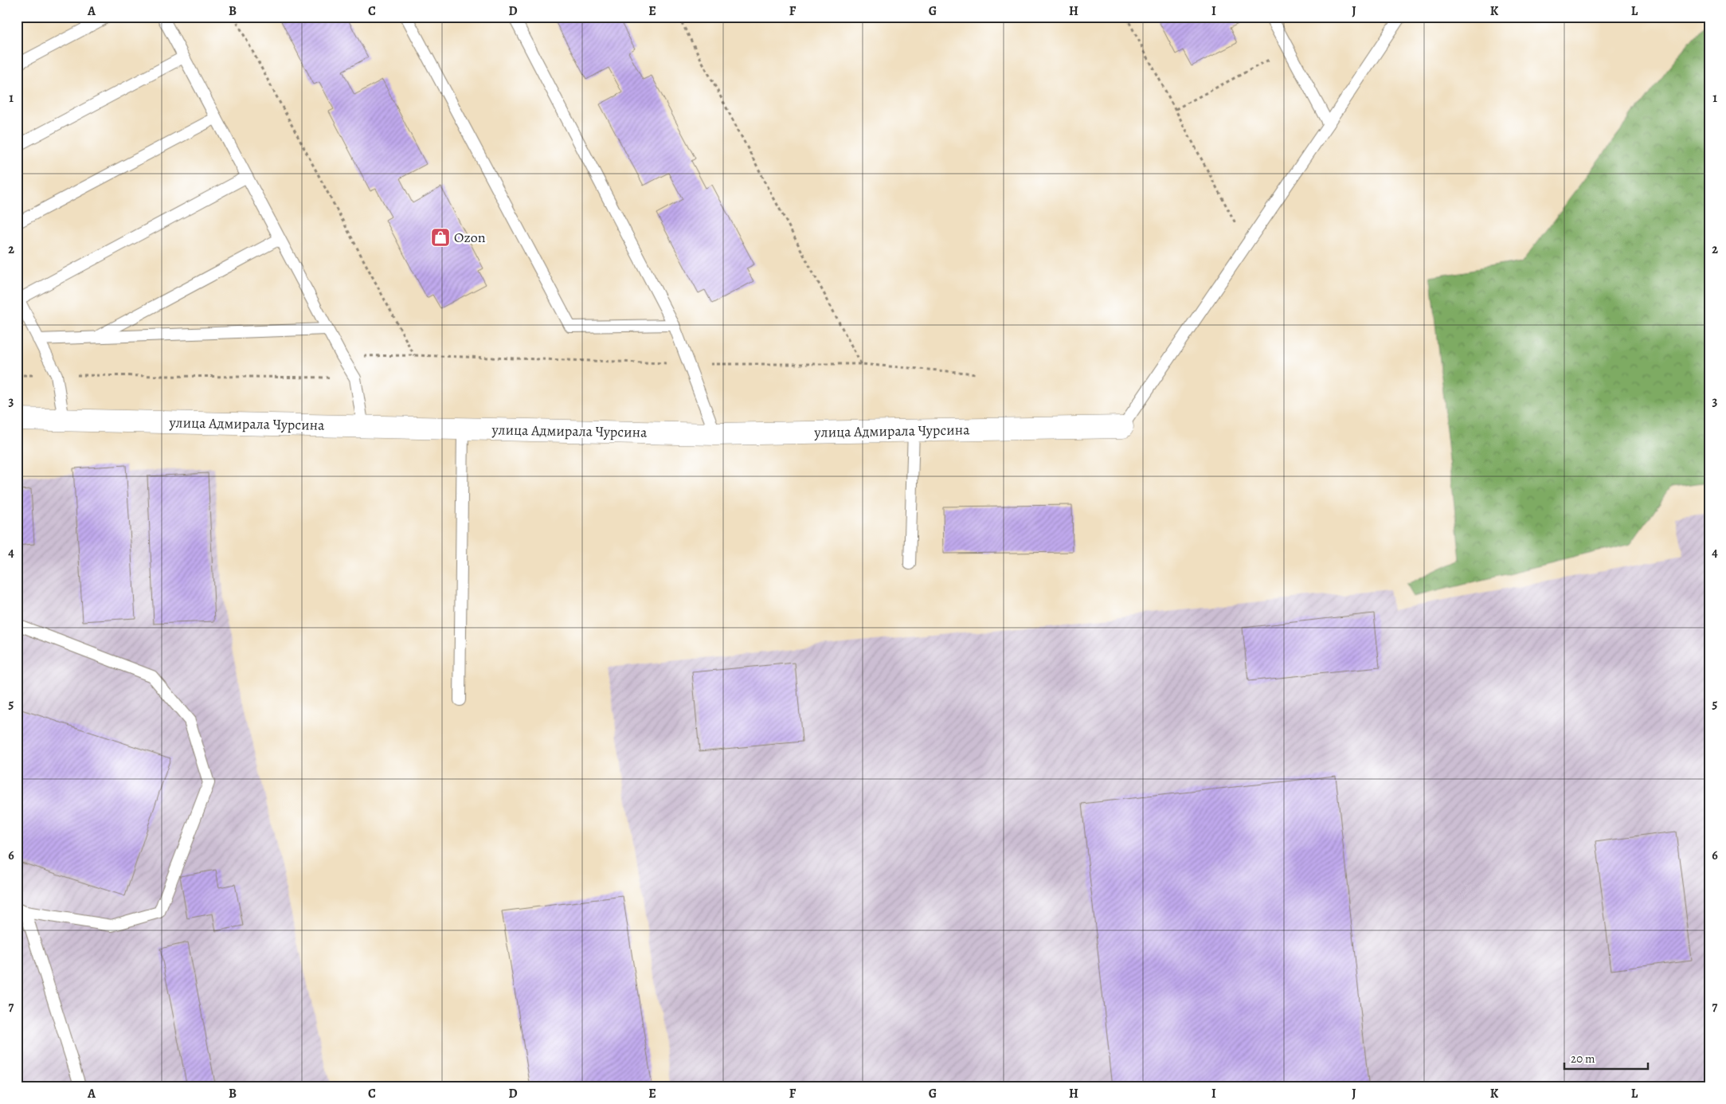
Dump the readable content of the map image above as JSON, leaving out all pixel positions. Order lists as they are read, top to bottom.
{
  "streets": {
    "street": ["улица Адмирала Чурсина"]
  },
  "places": {
    "shop": ["Ozon"]
  },
  "scale_bar": "20 m",
  "grid": {
    "columns": [
      "A",
      "B",
      "C",
      "D",
      "E",
      "F",
      "G",
      "H",
      "I",
      "J",
      "K",
      "L"
    ],
    "rows": [
      "1",
      "2",
      "3",
      "4",
      "5",
      "6",
      "7"
    ]
  }
}
